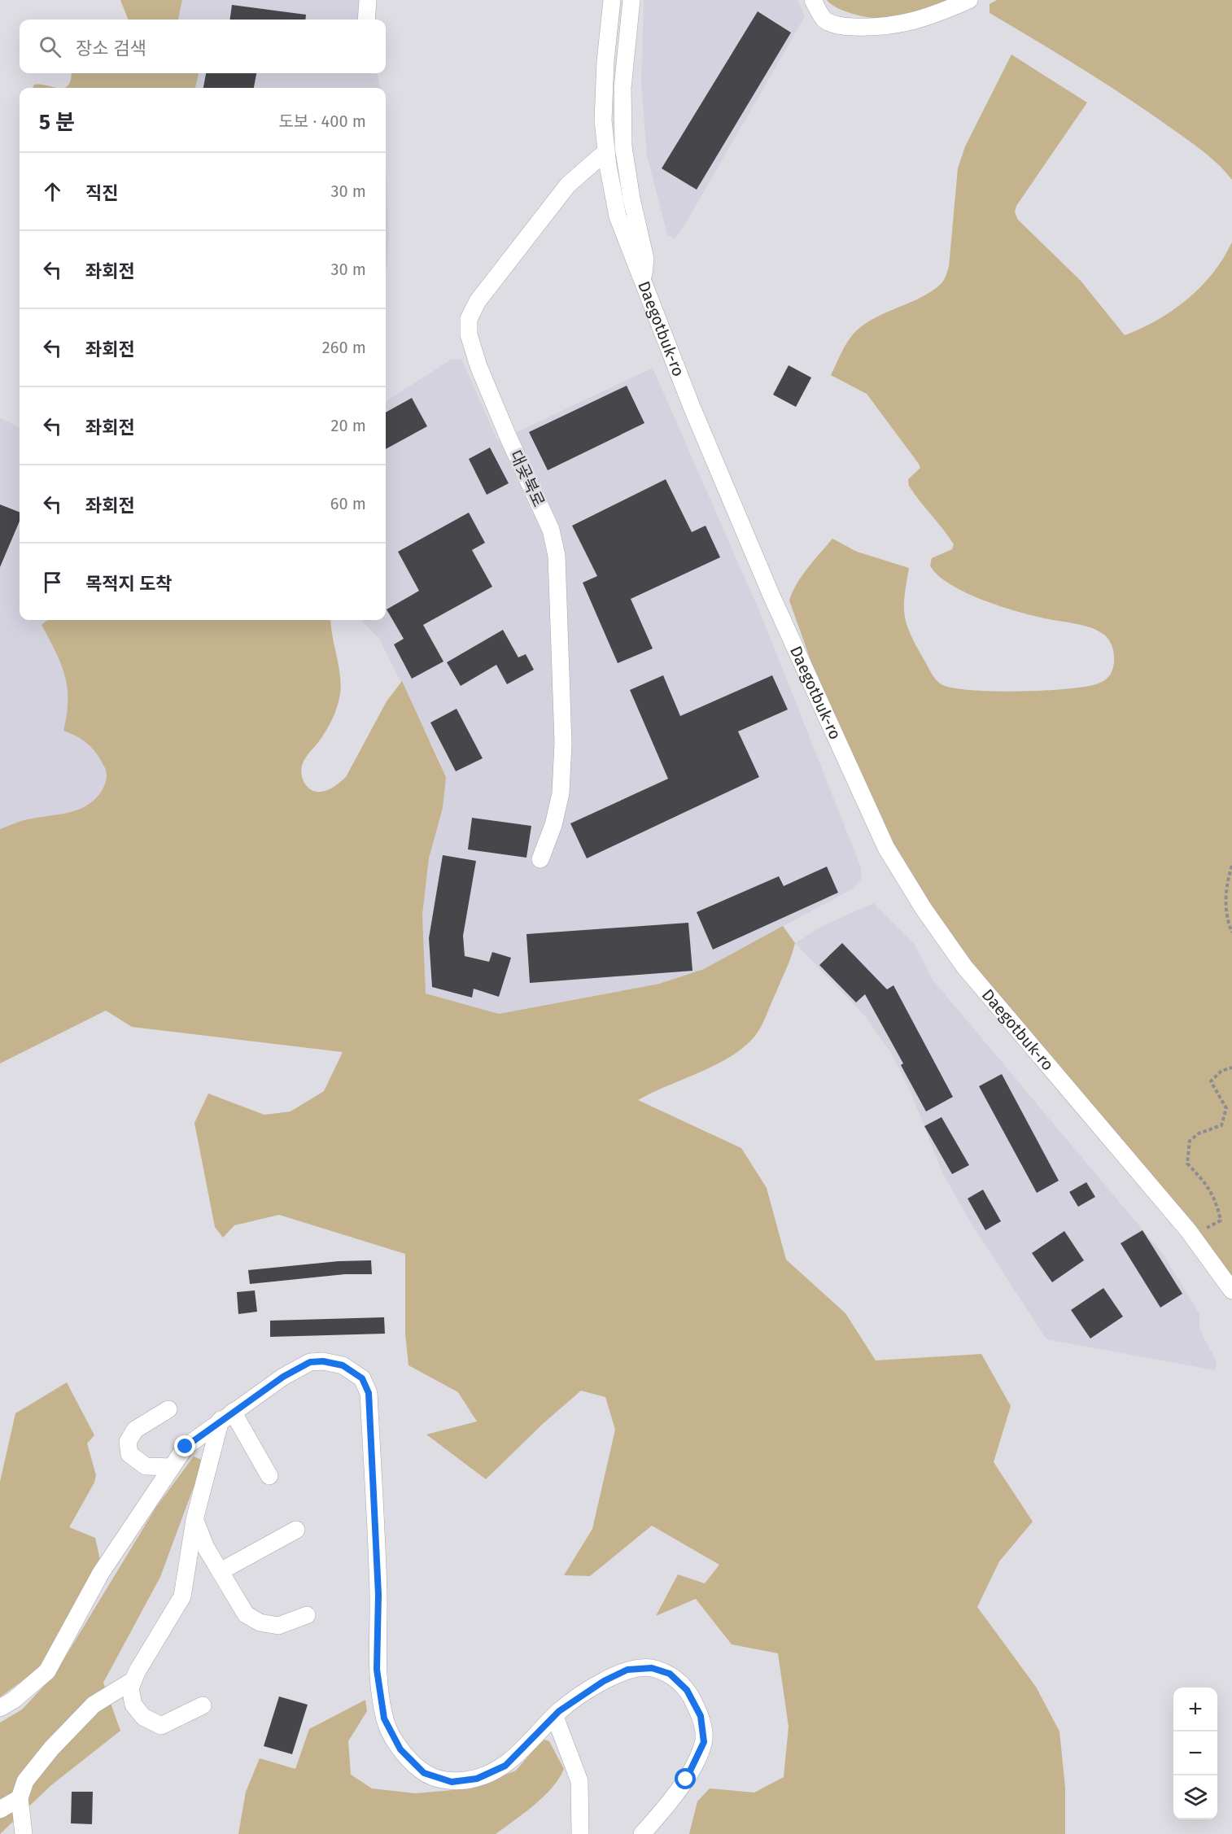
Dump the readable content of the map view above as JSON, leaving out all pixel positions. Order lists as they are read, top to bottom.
{
  "streets": {
    "street": ["Daegotbuk-ro", "대곶북로"]
  },
  "crossings": [
    ["Daegotbuk-ro", "대곶북로"]
  ],
  "page": {
    "search": "장소 검색",
    "heading": ["5 분", "도보 · 400 m"],
    "list": [
      ["직진", "30 m"],
      ["좌회전", "30 m"],
      ["좌회전", "260 m"],
      ["좌회전", "20 m"],
      ["좌회전", "60 m"],
      "목적지 도착"
    ],
    "map_buttons": ["+", "−"]
  }
}
